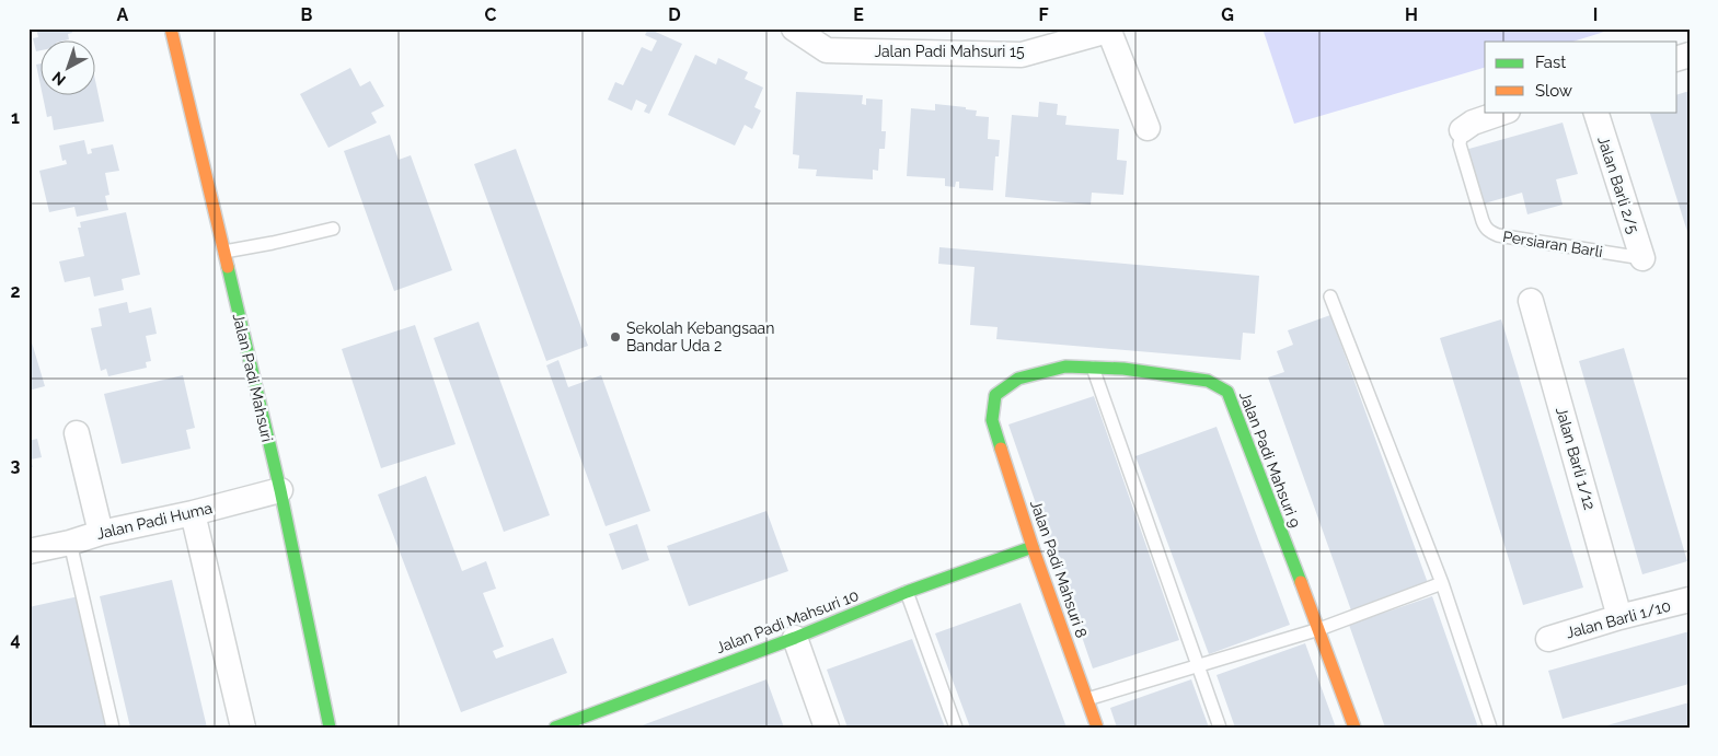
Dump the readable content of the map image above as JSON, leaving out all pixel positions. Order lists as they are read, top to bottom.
{
  "streets": {
    "street": [
      "Jalan Padi Mahsuri 15",
      "Jalan Barli 2/5",
      "Persiaran Barli",
      "Jalan Padi Mahsuri",
      "Jalan Barli 1/12",
      "Jalan Padi Mahsuri 9",
      "Jalan Padi Huma",
      "Jalan Padi Mahsuri 8",
      "Jalan Barli 1/10",
      "Jalan Padi Mahsuri 10"
    ]
  },
  "crossings": [
    ["Jalan Barli 2/5", "Persiaran Barli"],
    ["Jalan Padi Mahsuri", "Jalan Padi Huma"],
    ["Jalan Barli 1/12", "Jalan Barli 1/10"],
    ["Jalan Padi Mahsuri 9", "Jalan Padi Mahsuri 8"],
    ["Jalan Padi Mahsuri 8", "Jalan Padi Mahsuri 10"]
  ],
  "places": ["Sekolah Kebangsaan Bandar Uda 2"],
  "legend": ["Fast", "Slow"],
  "north": "bottom left",
  "grid": {
    "columns": [
      "A",
      "B",
      "C",
      "D",
      "E",
      "F",
      "G",
      "H",
      "I"
    ],
    "rows": [
      "1",
      "2",
      "3",
      "4"
    ]
  }
}
